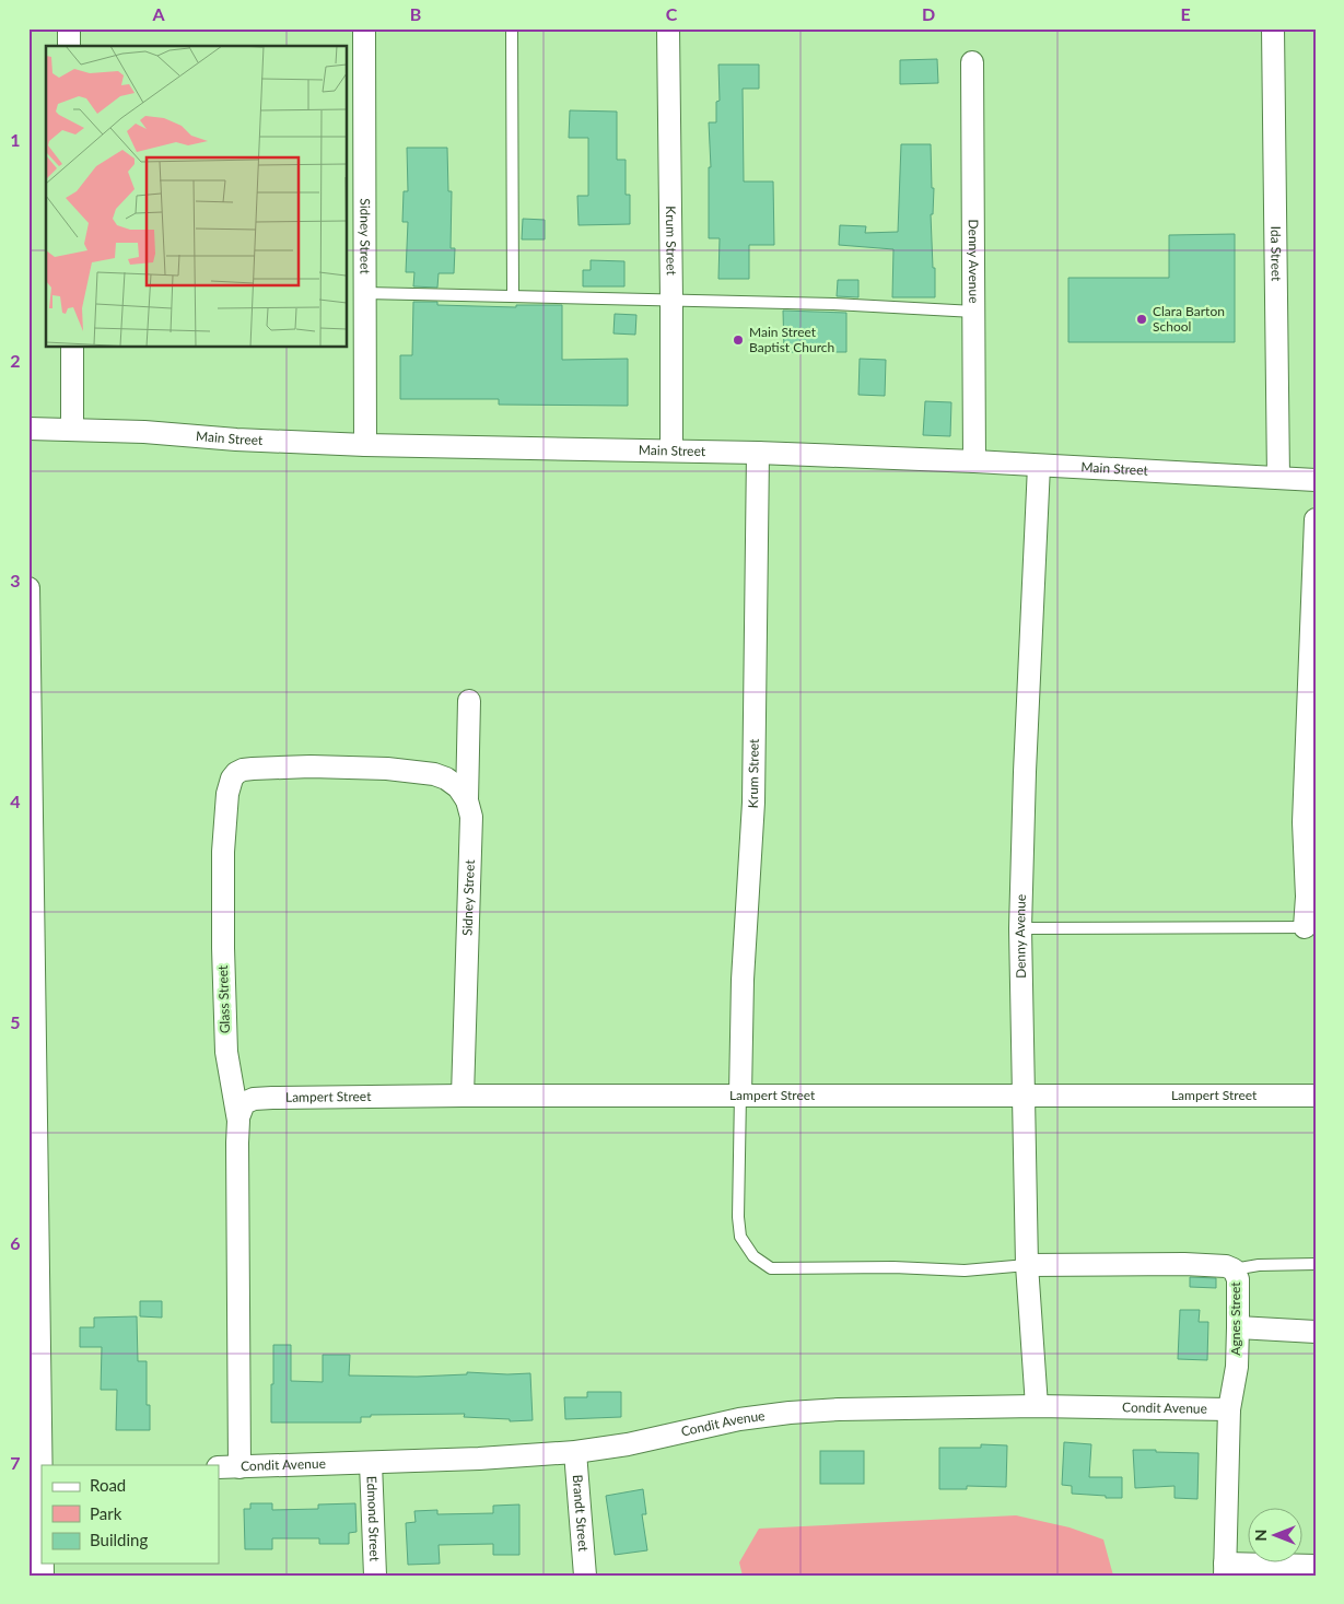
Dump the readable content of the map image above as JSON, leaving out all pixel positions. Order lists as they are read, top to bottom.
{
  "streets": {
    "street": [
      "Sidney Street",
      "Krum Street",
      "Ida Street",
      "Denny Avenue",
      "Main Street",
      "Glass Street",
      "Lampert Street",
      "Agnes Street",
      "Condit Avenue",
      "Brandt Street",
      "Edmond Street"
    ]
  },
  "crossings": [
    ["Sidney Street", "Main Street"],
    ["Sidney Street", "Glass Street"],
    ["Sidney Street", "Lampert Street"],
    ["Krum Street", "Main Street"],
    ["Krum Street", "Lampert Street"],
    ["Ida Street", "Main Street"],
    ["Denny Avenue", "Main Street"],
    ["Denny Avenue", "Lampert Street"],
    ["Denny Avenue", "Agnes Street"],
    ["Denny Avenue", "Condit Avenue"],
    ["Glass Street", "Lampert Street"],
    ["Glass Street", "Condit Avenue"],
    ["Agnes Street", "Condit Avenue"],
    ["Condit Avenue", "Brandt Street"],
    ["Condit Avenue", "Edmond Street"]
  ],
  "places": ["Clara Barton School", "Main Street Baptist Church"],
  "legend": ["Road", "Park", "Building"],
  "north": "left",
  "grid": {
    "columns": [
      "A",
      "B",
      "C",
      "D",
      "E"
    ],
    "rows": [
      "1",
      "2",
      "3",
      "4",
      "5",
      "6",
      "7"
    ]
  }
}
